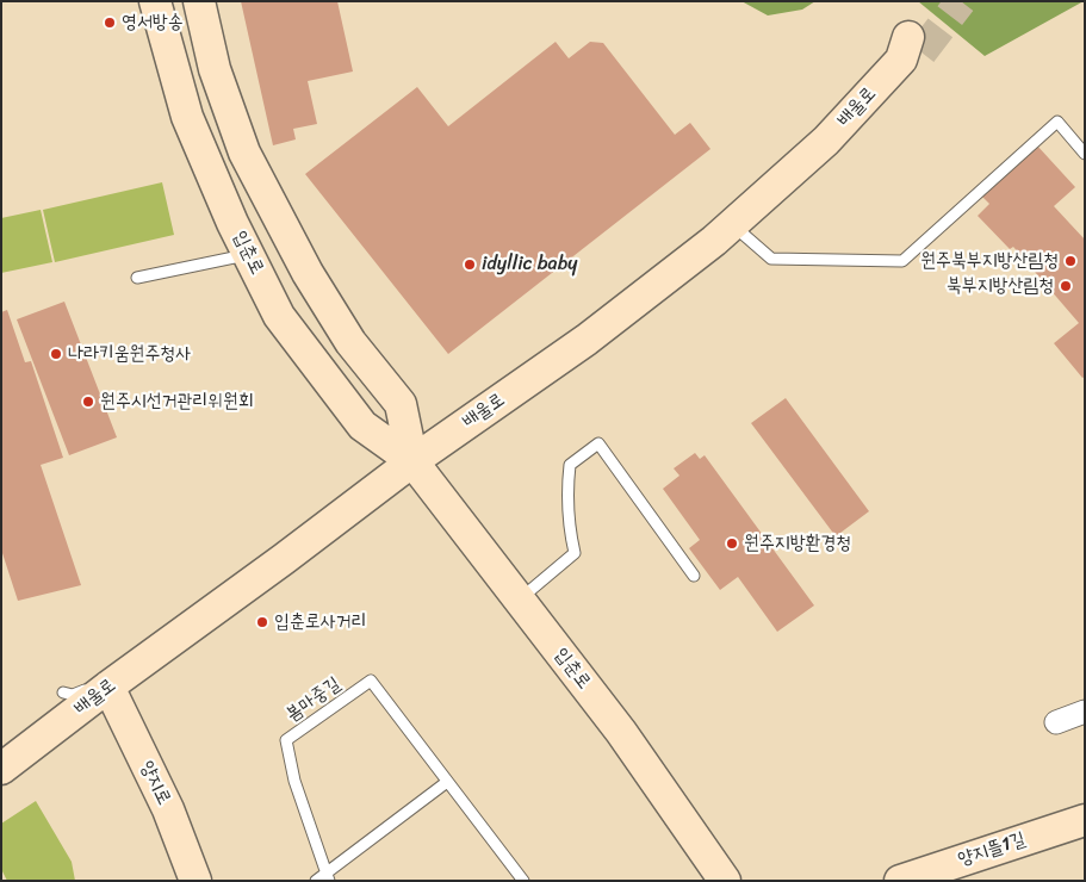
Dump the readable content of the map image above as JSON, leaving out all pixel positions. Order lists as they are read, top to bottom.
{
  "streets": {
    "street": [
      "배울로",
      "입춘로",
      "양지로",
      "양지뜰1길"
    ],
    "lane": ["봄마중길"]
  },
  "crossings": [
    ["배울로", "입춘로"],
    ["배울로", "양지로"]
  ],
  "places": [
    "영서방송",
    "원주북부지방산림청",
    "idyllic baby",
    "북부지방산림청",
    "나라키움원주청사",
    "원주시선거관리위원회",
    "원주지방환경청",
    "입춘로사거리"
  ]
}
